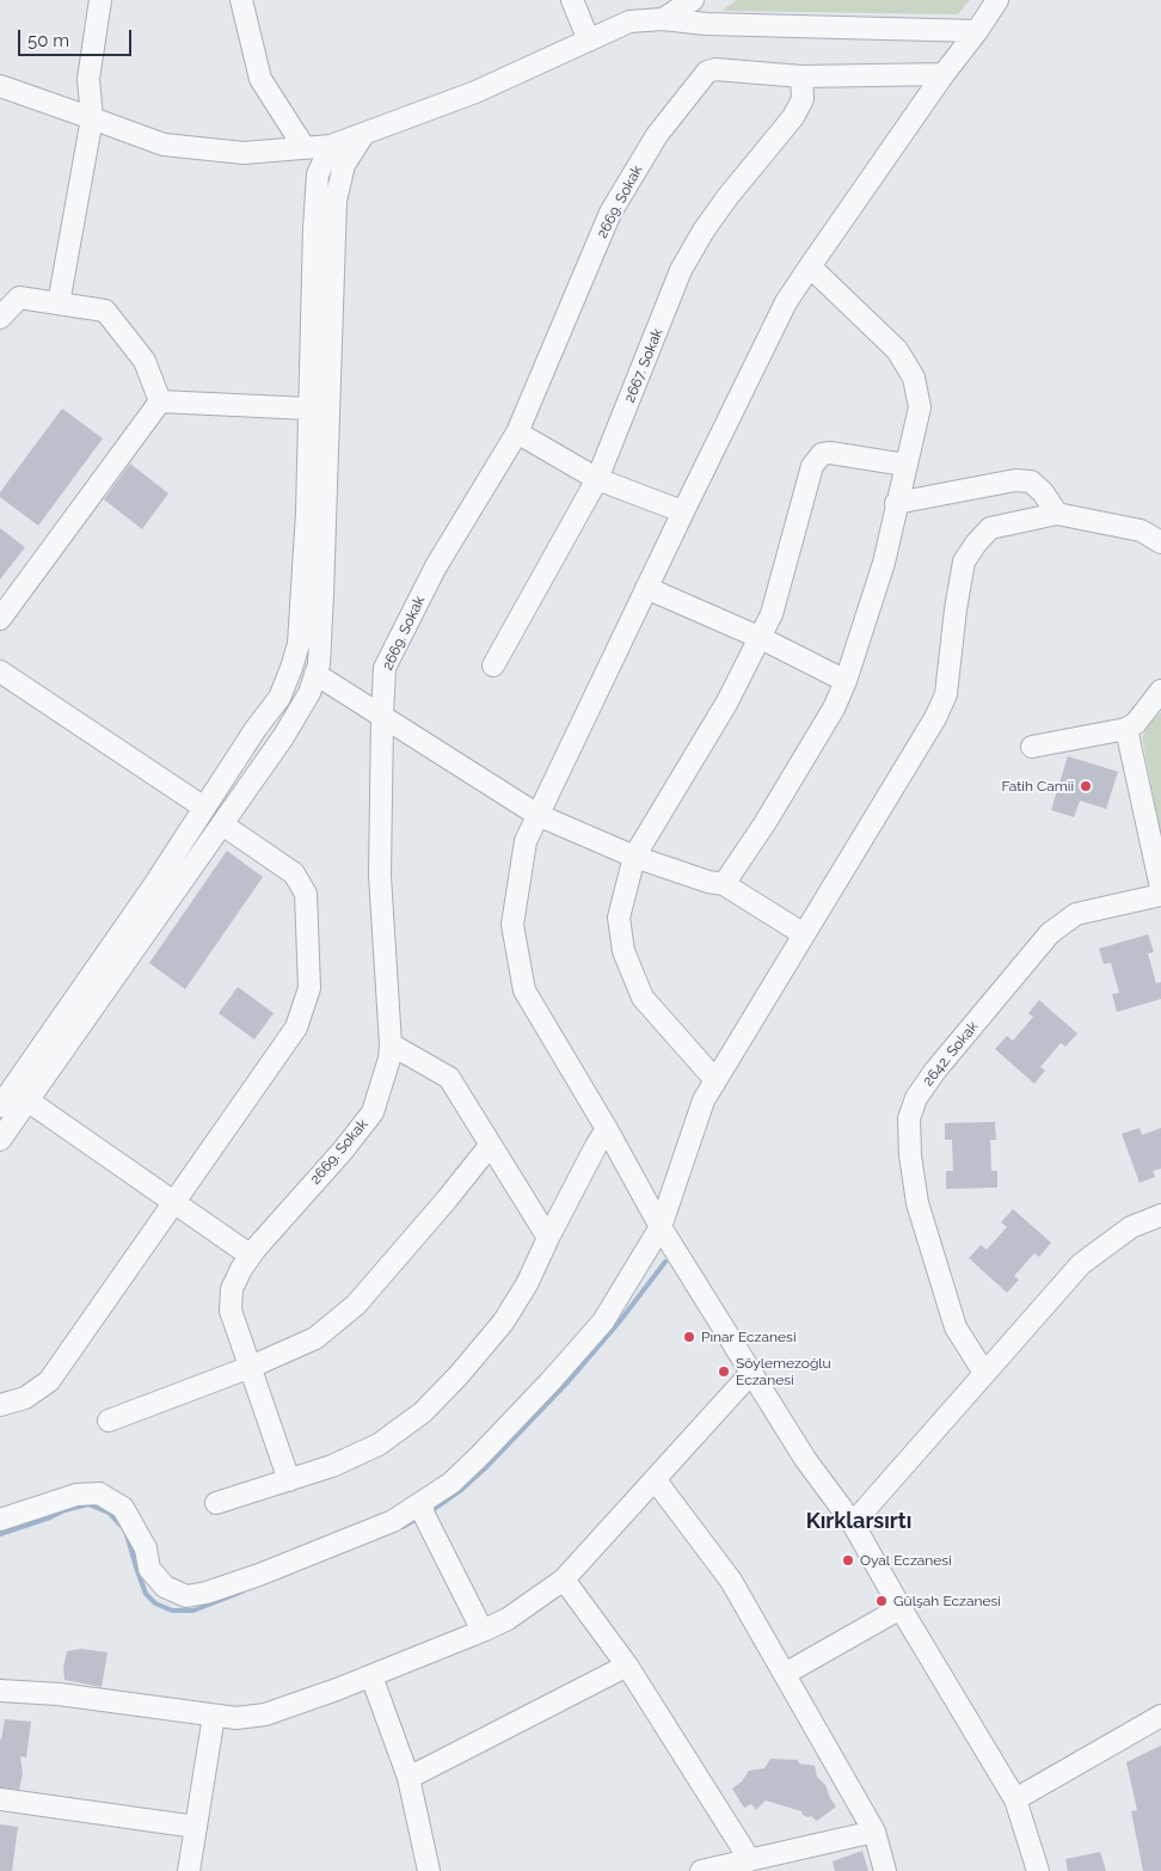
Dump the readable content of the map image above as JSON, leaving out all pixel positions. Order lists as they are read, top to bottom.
{
  "streets": {
    "street": ["2669. Sokak", "2667. Sokak", "2642. Sokak"]
  },
  "crossings": [
    ["2669. Sokak", "2667. Sokak"]
  ],
  "districts": ["Kırklarsırtı"],
  "places": [
    "Fatih Camii",
    "Pınar Eczanesi",
    "Söylemezoğlu Eczanesi",
    "Oyal Eczanesi",
    "Gülşah Eczanesi"
  ],
  "scale_bar": "50 m"
}
